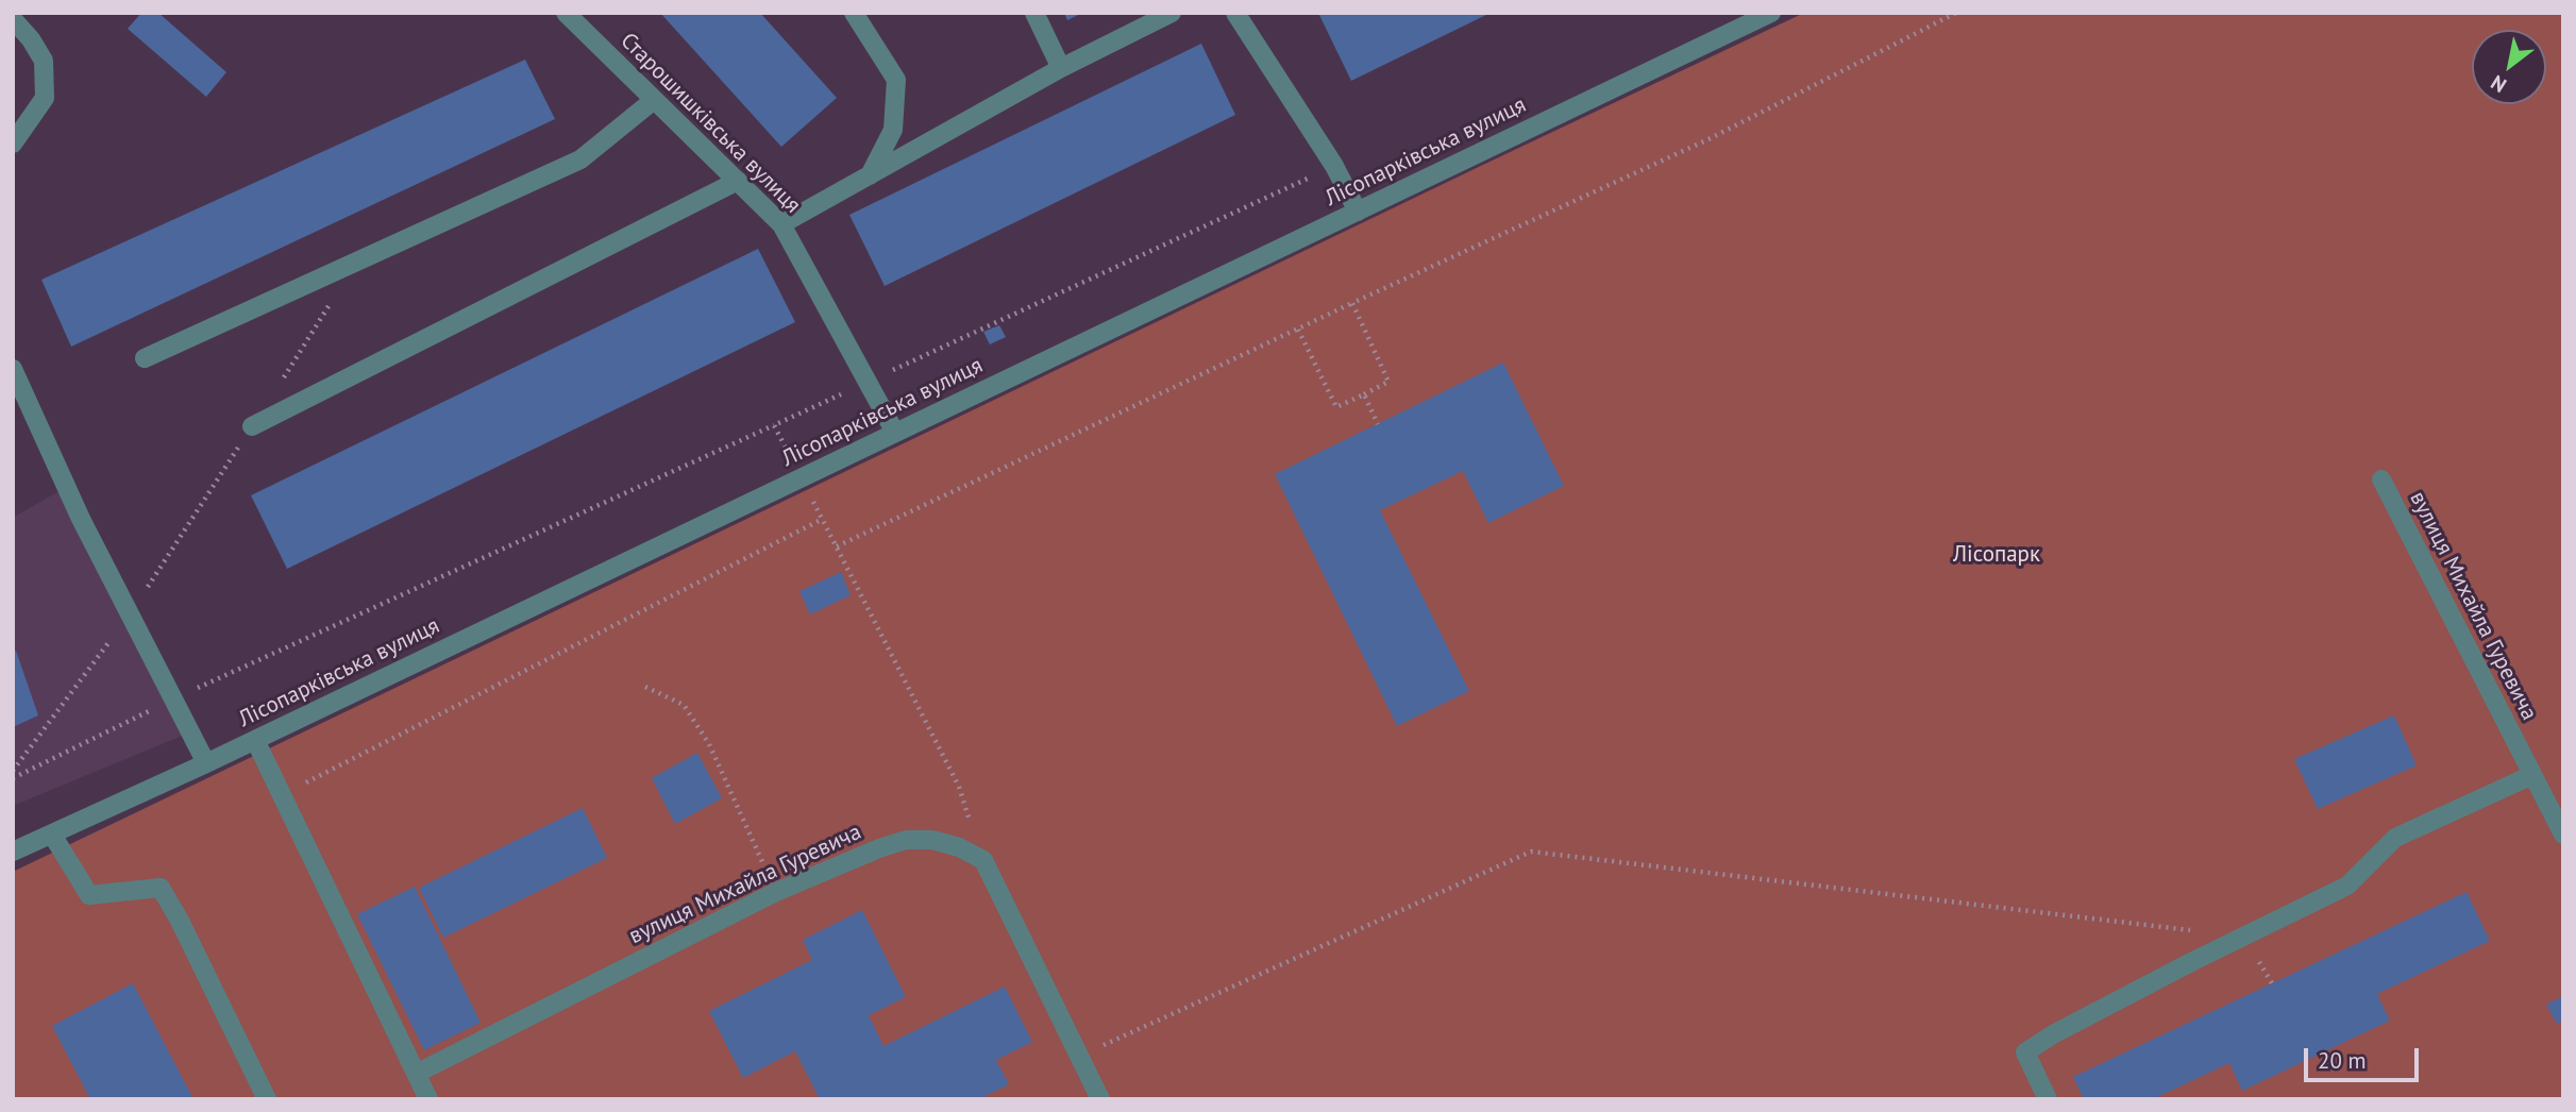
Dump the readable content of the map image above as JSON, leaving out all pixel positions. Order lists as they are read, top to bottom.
{
  "streets": {
    "street": ["Старошишківська вулиця", "Лісопарківська вулиця", "вулиця Михайла Гуревича"]
  },
  "crossings": [
    ["Старошишківська вулиця", "Лісопарківська вулиця"]
  ],
  "parks": ["Лісопарк"],
  "scale_bar": "20 m",
  "north": "bottom left"
}
